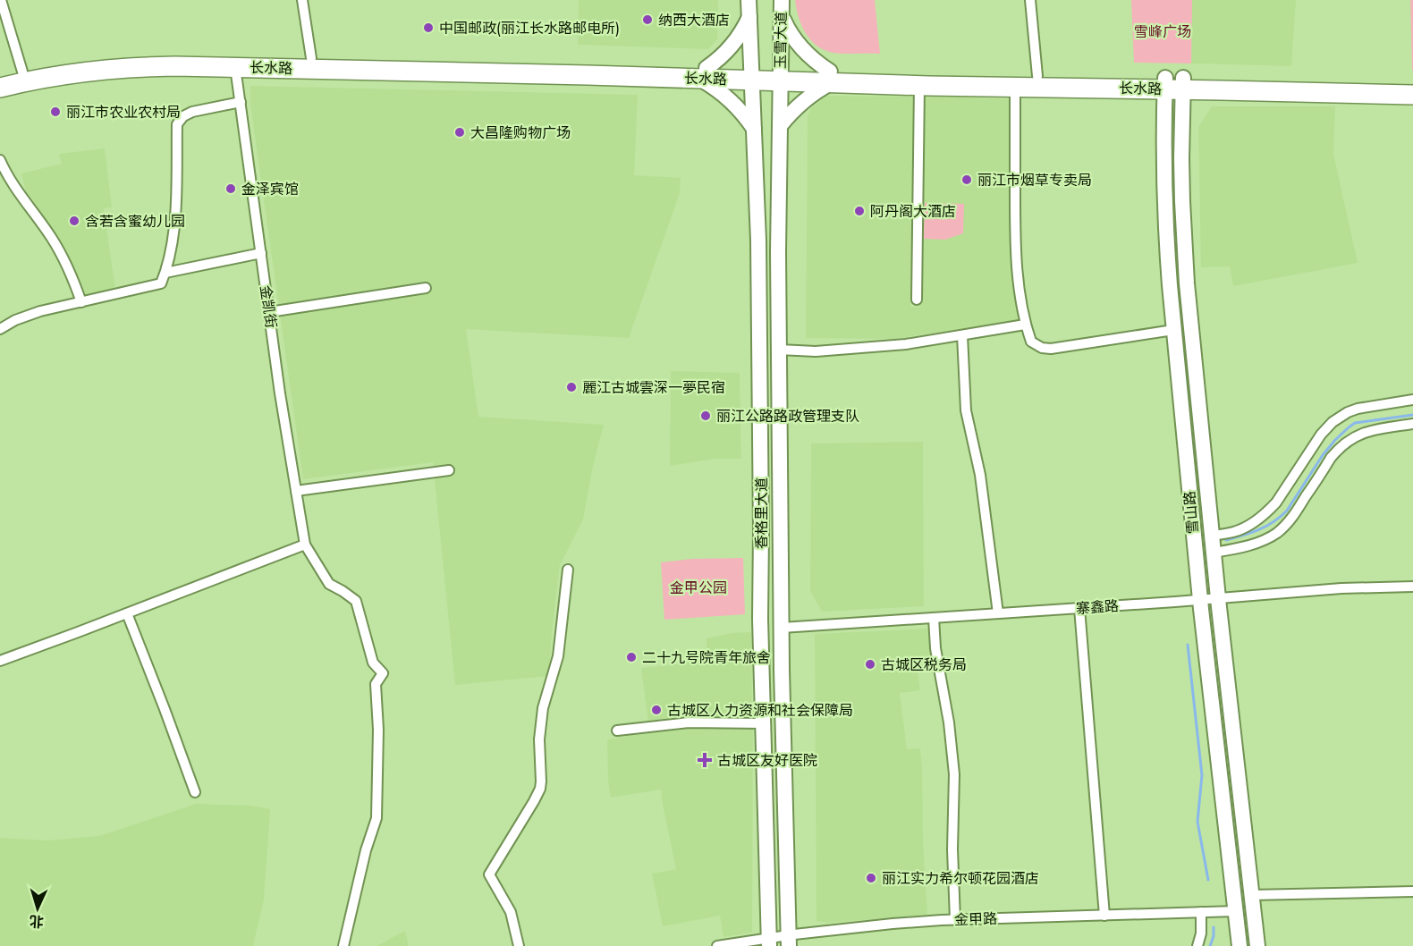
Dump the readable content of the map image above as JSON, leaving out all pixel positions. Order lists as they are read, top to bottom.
{
  "streets": {
    "highway": ["长水路"],
    "main road": ["玉雪大道", "雪山路", "香格里大道"],
    "street": ["金凯街", "寨鑫路", "金甲路"]
  },
  "crossings": [
    ["玉雪大道", "长水路"],
    ["玉雪大道", "香格里大道"],
    ["长水路", "金凯街"],
    ["长水路", "雪山路"],
    ["长水路", "香格里大道"],
    ["雪山路", "寨鑫路"],
    ["雪山路", "金甲路"],
    ["香格里大道", "寨鑫路"],
    ["香格里大道", "金甲路"]
  ],
  "parks": ["雪峰广场", "金甲公园"],
  "places": {
    "other": [
      "纳西大酒店",
      "中国邮政(丽江长水路邮电所)",
      "丽江市农业农村局",
      "大昌隆购物广场",
      "丽江市烟草专卖局",
      "金泽宾馆",
      "阿丹阁大酒店",
      "含若含蜜幼儿园",
      "麗江古城雲深一夢民宿",
      "丽江公路路政管理支队",
      "二十九号院青年旅舍",
      "古城区税务局",
      "古城区人力资源和社会保障局",
      "丽江实力希尔顿花园酒店"
    ],
    "health": ["古城区友好医院"]
  },
  "north": "bottom"
}
